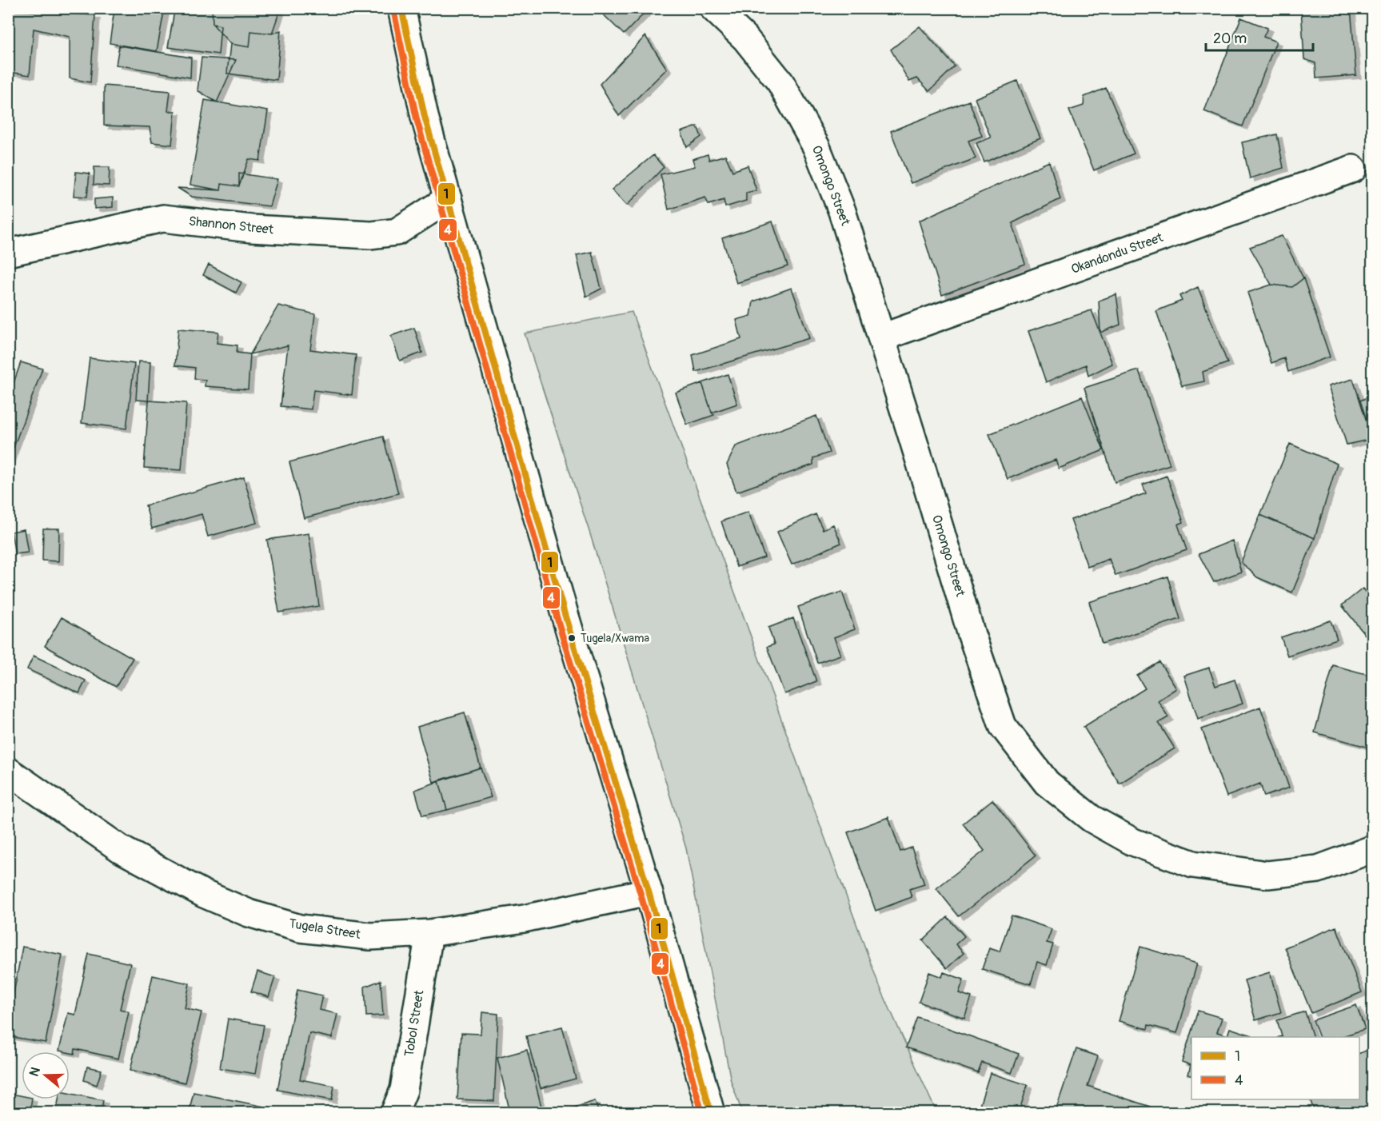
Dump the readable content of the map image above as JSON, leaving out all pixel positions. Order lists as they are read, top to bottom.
{
  "streets": {
    "street": [
      "Omongo Street",
      "Shannon Street",
      "Okandondu Street",
      "Tugela Street",
      "Tobol Street"
    ]
  },
  "crossings": [
    ["Omongo Street", "Okandondu Street"],
    ["Tugela Street", "Tobol Street"]
  ],
  "places": ["Tugela/Xwama"],
  "lines": ["transit line 1", "transit line 4"],
  "legend": ["1", "4"],
  "scale_bar": "20 m",
  "north": "left"
}
